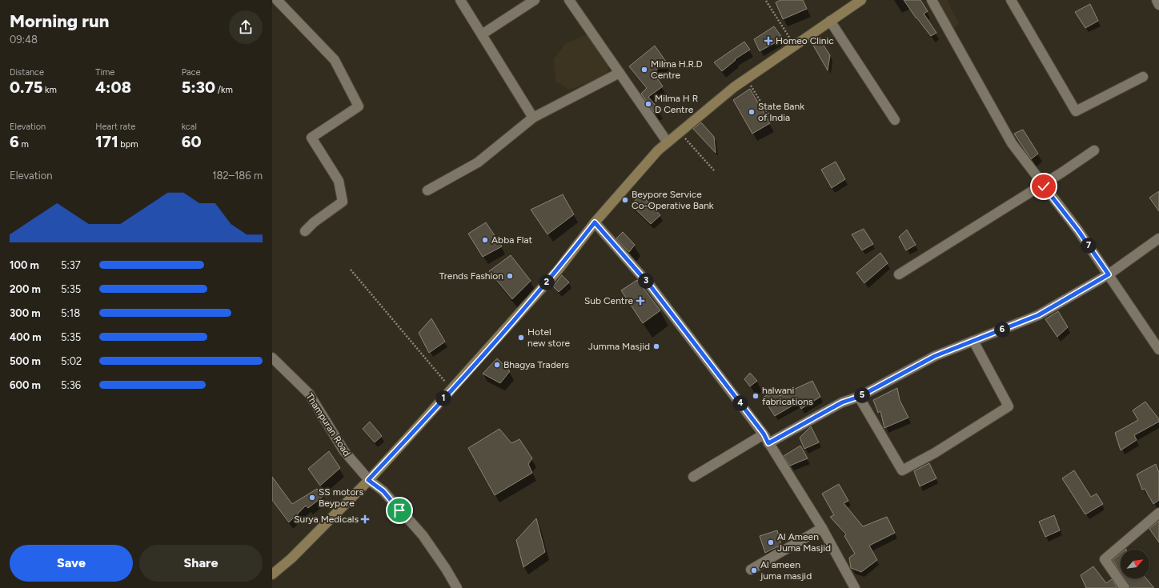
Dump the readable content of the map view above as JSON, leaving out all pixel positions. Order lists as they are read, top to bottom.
{
  "streets": {
    "street": ["Thampuran Road"]
  },
  "places": {
    "health": ["Homeo Clinic", "Sub Centre", "Surya Medicals"],
    "other": [
      "Milma H.R.D Centre",
      "Milma H R D Centre",
      "State Bank of India",
      "Beypore Service Co-Operative Bank",
      "Abba Flat",
      "Trends Fashion",
      "Hotel new store",
      "Jumma Masjid",
      "Bhagya Traders",
      "halwani fabrications",
      "SS motors Beypore",
      "Al Ameen Juma Masjid",
      "Al ameen juma masjid"
    ]
  },
  "north": "top right",
  "page": {
    "heading": ["Morning run", "09:48"],
    "stats": [
      ["Distance", "0.75 km"],
      ["Time", "4:08"],
      ["Pace", "5:30 /km"],
      ["Elevation", "6 m"],
      ["Heart rate", "171 bpm"],
      ["kcal", "60"]
    ],
    "chart": ["Elevation", "182–186 m"],
    "pins": [
      "7",
      "3",
      "2",
      "6",
      "5",
      "1",
      "4"
    ],
    "list": [
      {
        "name": "100 m",
        "note": "5:37"
      },
      {
        "name": "200 m",
        "note": "5:35"
      },
      {
        "name": "300 m",
        "note": "5:18"
      },
      {
        "name": "400 m",
        "note": "5:35"
      },
      {
        "name": "500 m",
        "note": "5:02"
      },
      {
        "name": "600 m",
        "note": "5:36"
      }
    ],
    "buttons": ["Save", "Share"]
  }
}
